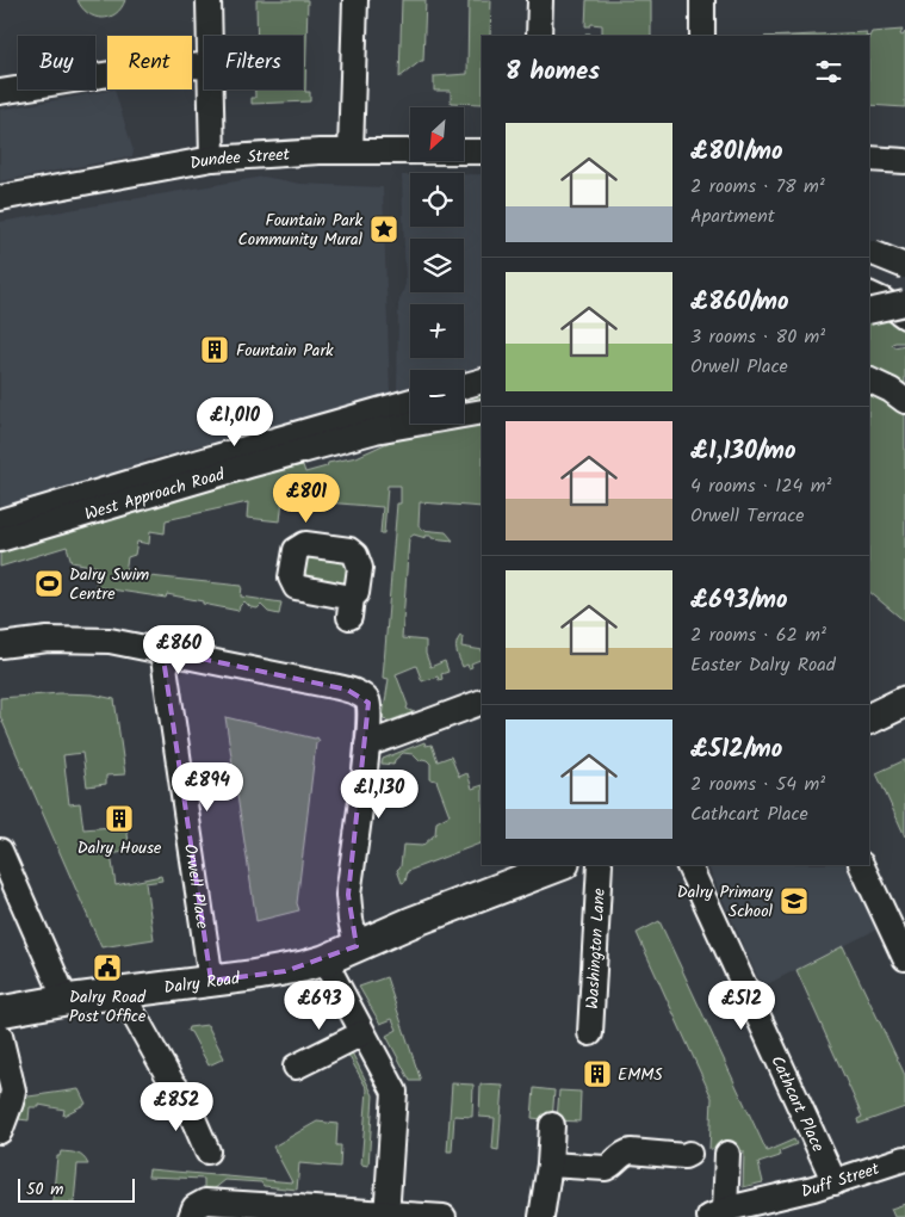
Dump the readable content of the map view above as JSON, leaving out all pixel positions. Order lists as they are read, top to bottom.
{
  "streets": {
    "main road": ["Dalry Road"],
    "street": [
      "Dundee Street",
      "West Approach Road",
      "Orwell Place",
      "Washington Lane",
      "Cathcart Place",
      "Duff Street"
    ]
  },
  "crossings": [
    ["Orwell Place", "Dalry Road"],
    ["Cathcart Place", "Duff Street"]
  ],
  "places": {
    "place": ["Fountain Park Community Mural"],
    "building": ["Fountain Park", "Dalry House", "EMMS"],
    "sports": ["Dalry Swim Centre"],
    "school or university": ["Dalry Primary School"],
    "public building": ["Dalry Road Post Office"]
  },
  "scale_bar": "50 m",
  "north": "bottom left",
  "page": {
    "chip": ["Buy", "Rent", "Filters"],
    "heading": "8 homes",
    "map_buttons": ["+", "−"],
    "list": [
      {
        "name": "£801/mo",
        "note": "2 rooms · 78 m² · Apartment"
      },
      {
        "name": "£860/mo",
        "note": "3 rooms · 80 m² · Orwell Place"
      },
      {
        "name": "£1,130/mo",
        "note": "4 rooms · 124 m² · Orwell Terrace"
      },
      {
        "name": "£693/mo",
        "note": "2 rooms · 62 m² · Easter Dalry Road"
      },
      {
        "name": "£512/mo",
        "note": "2 rooms · 54 m² · Cathcart Place"
      }
    ],
    "price": [
      "£1,010",
      "£801",
      "£860",
      "£894",
      "£1,130",
      "£693",
      "£512",
      "£852"
    ],
    "scale": "50 m"
  }
}
